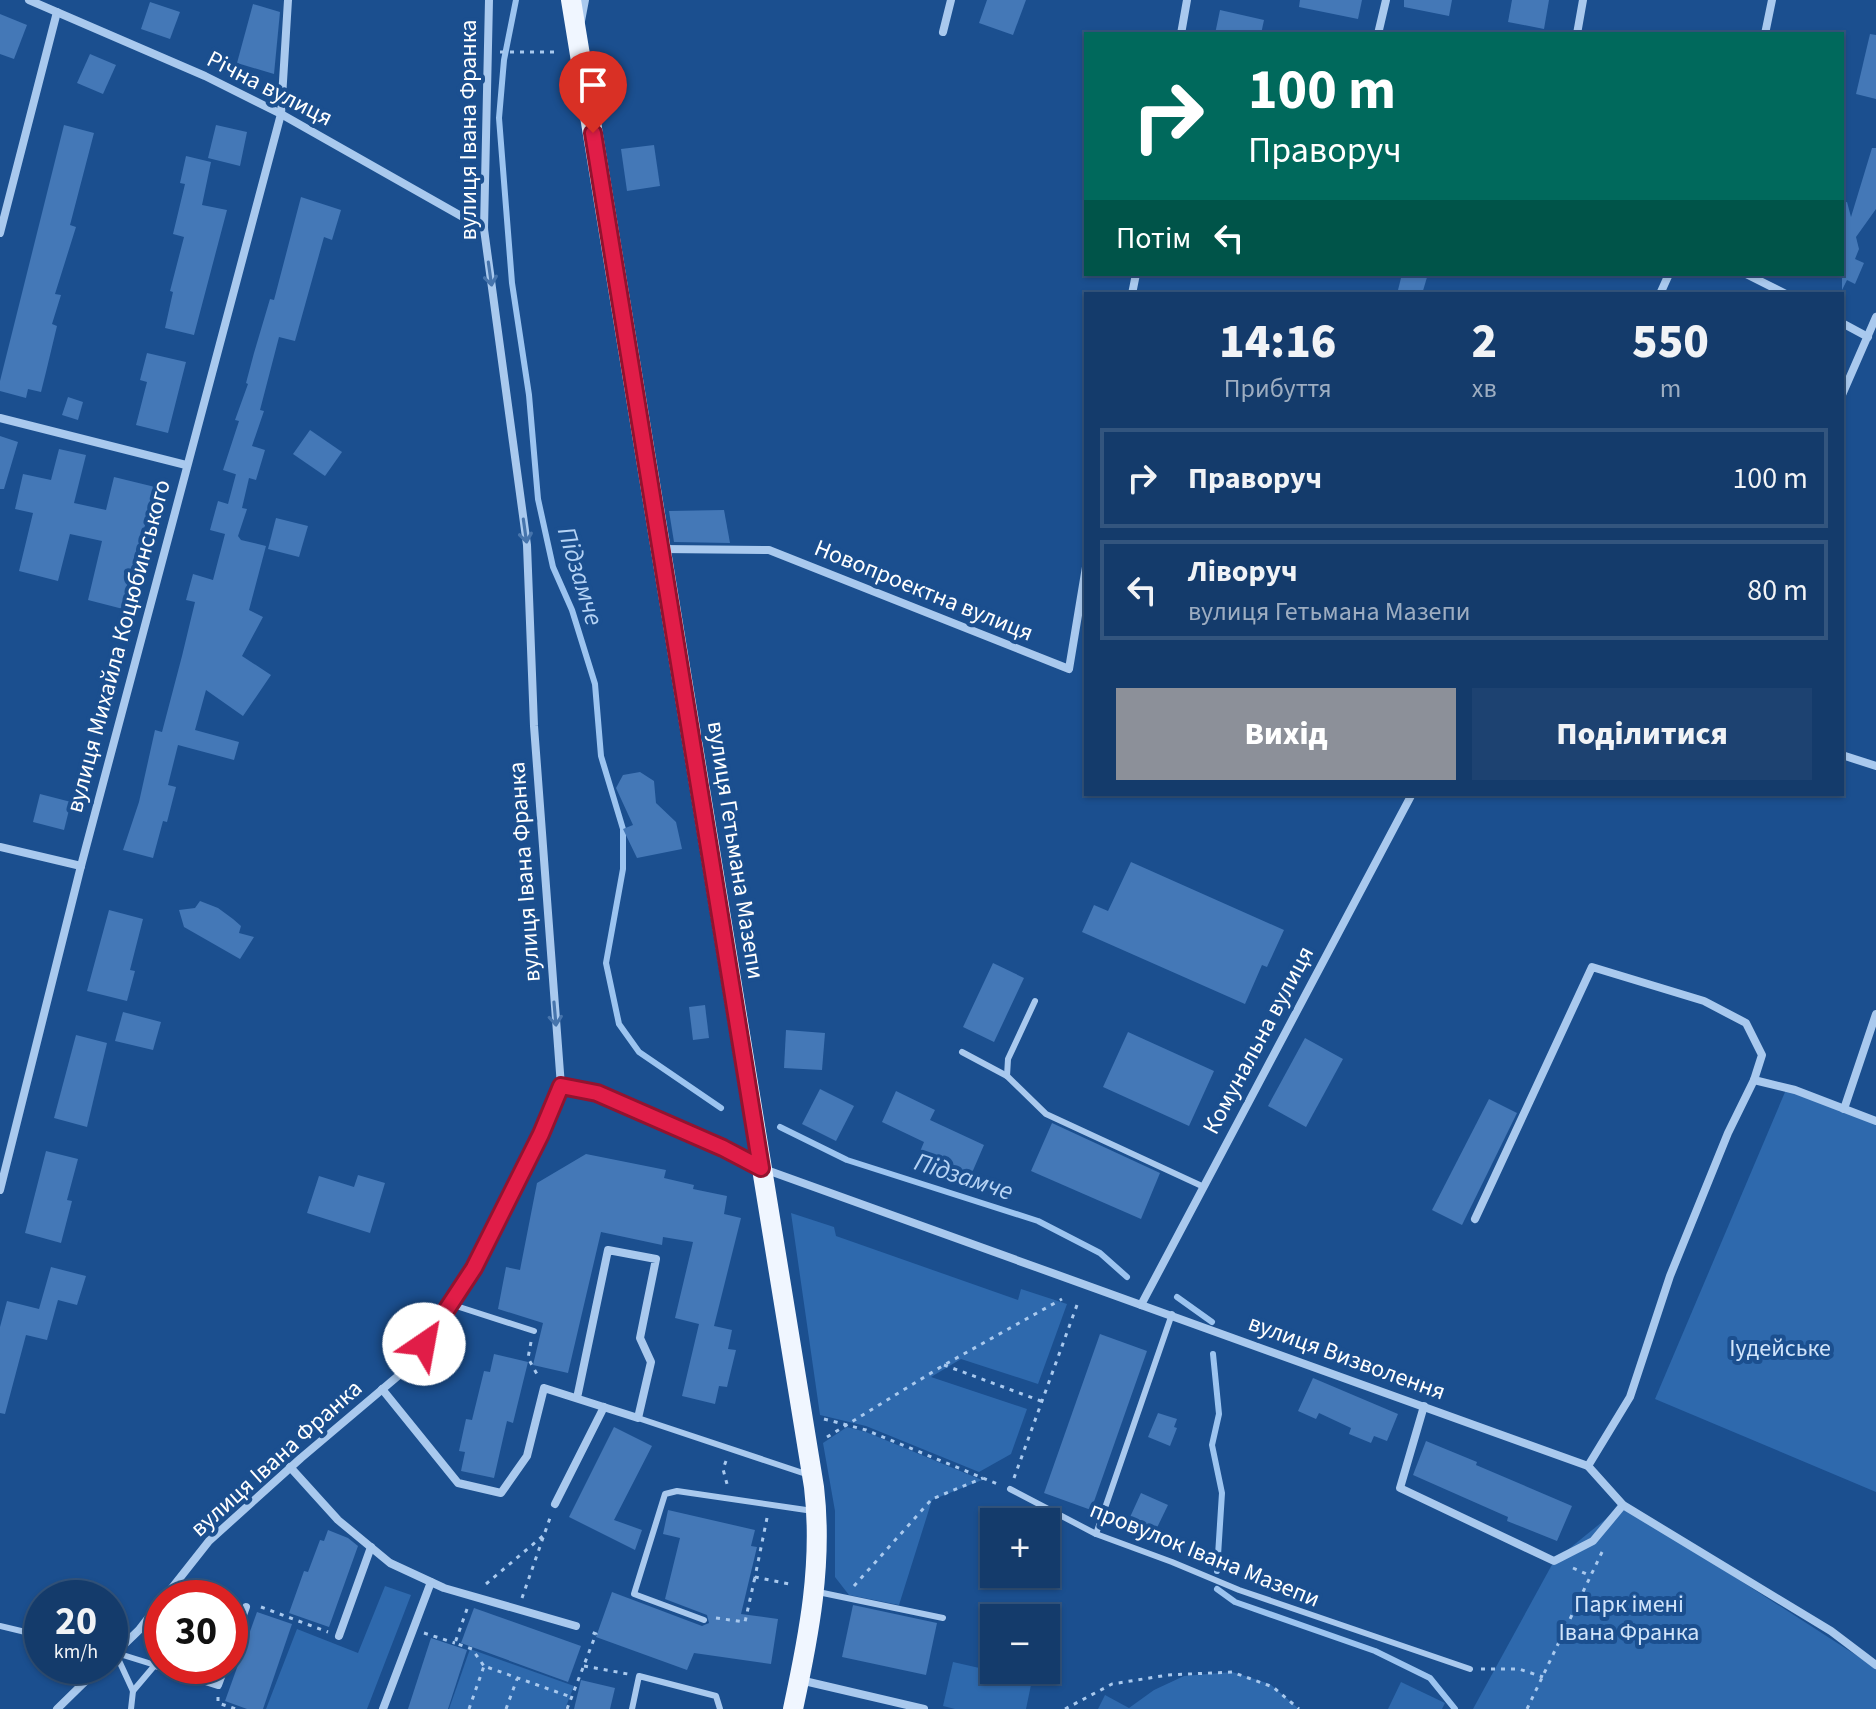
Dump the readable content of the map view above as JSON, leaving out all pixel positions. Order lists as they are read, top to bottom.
{
  "streets": {
    "main road": ["вулиця Гетьмана Мазепи"],
    "street": [
      "Річна вулиця",
      "вулиця Івана Франка",
      "Новопроектна вулиця",
      "вулиця Михайла Коцюбинського",
      "Комунальна вулиця",
      "вулиця Визволення"
    ],
    "lane": ["провулок Івана Мазепи"]
  },
  "crossings": [
    ["Річна вулиця", "вулиця Івана Франка"],
    ["Річна вулиця", "вулиця Михайла Коцюбинського"],
    ["вулиця Івана Франка", "вулиця Визволення"],
    ["Новопроектна вулиця", "вулиця Гетьмана Мазепи"],
    ["вулиця Гетьмана Мазепи", "вулиця Визволення"],
    ["Комунальна вулиця", "вулиця Визволення"]
  ],
  "one_way": ["вулиця Івана Франка"],
  "water": ["Підзамче"],
  "parks": ["Іудейське", "Парк імені Івана Франка"],
  "page": {
    "turn": ["100 m", "Праворуч"],
    "then": "Потім",
    "eta": [
      "14:16",
      "Прибуття",
      "2",
      "хв",
      "550",
      "m"
    ],
    "list": [
      {
        "name": "Праворуч",
        "value": "100 m"
      },
      {
        "name": "Ліворуч",
        "note": "вулиця Гетьмана Мазепи",
        "value": "80 m"
      }
    ],
    "buttons": ["Вихід", "Поділитися"],
    "map_buttons": ["+", "−"],
    "speed": "20 km/h",
    "limit": "30"
  }
}
